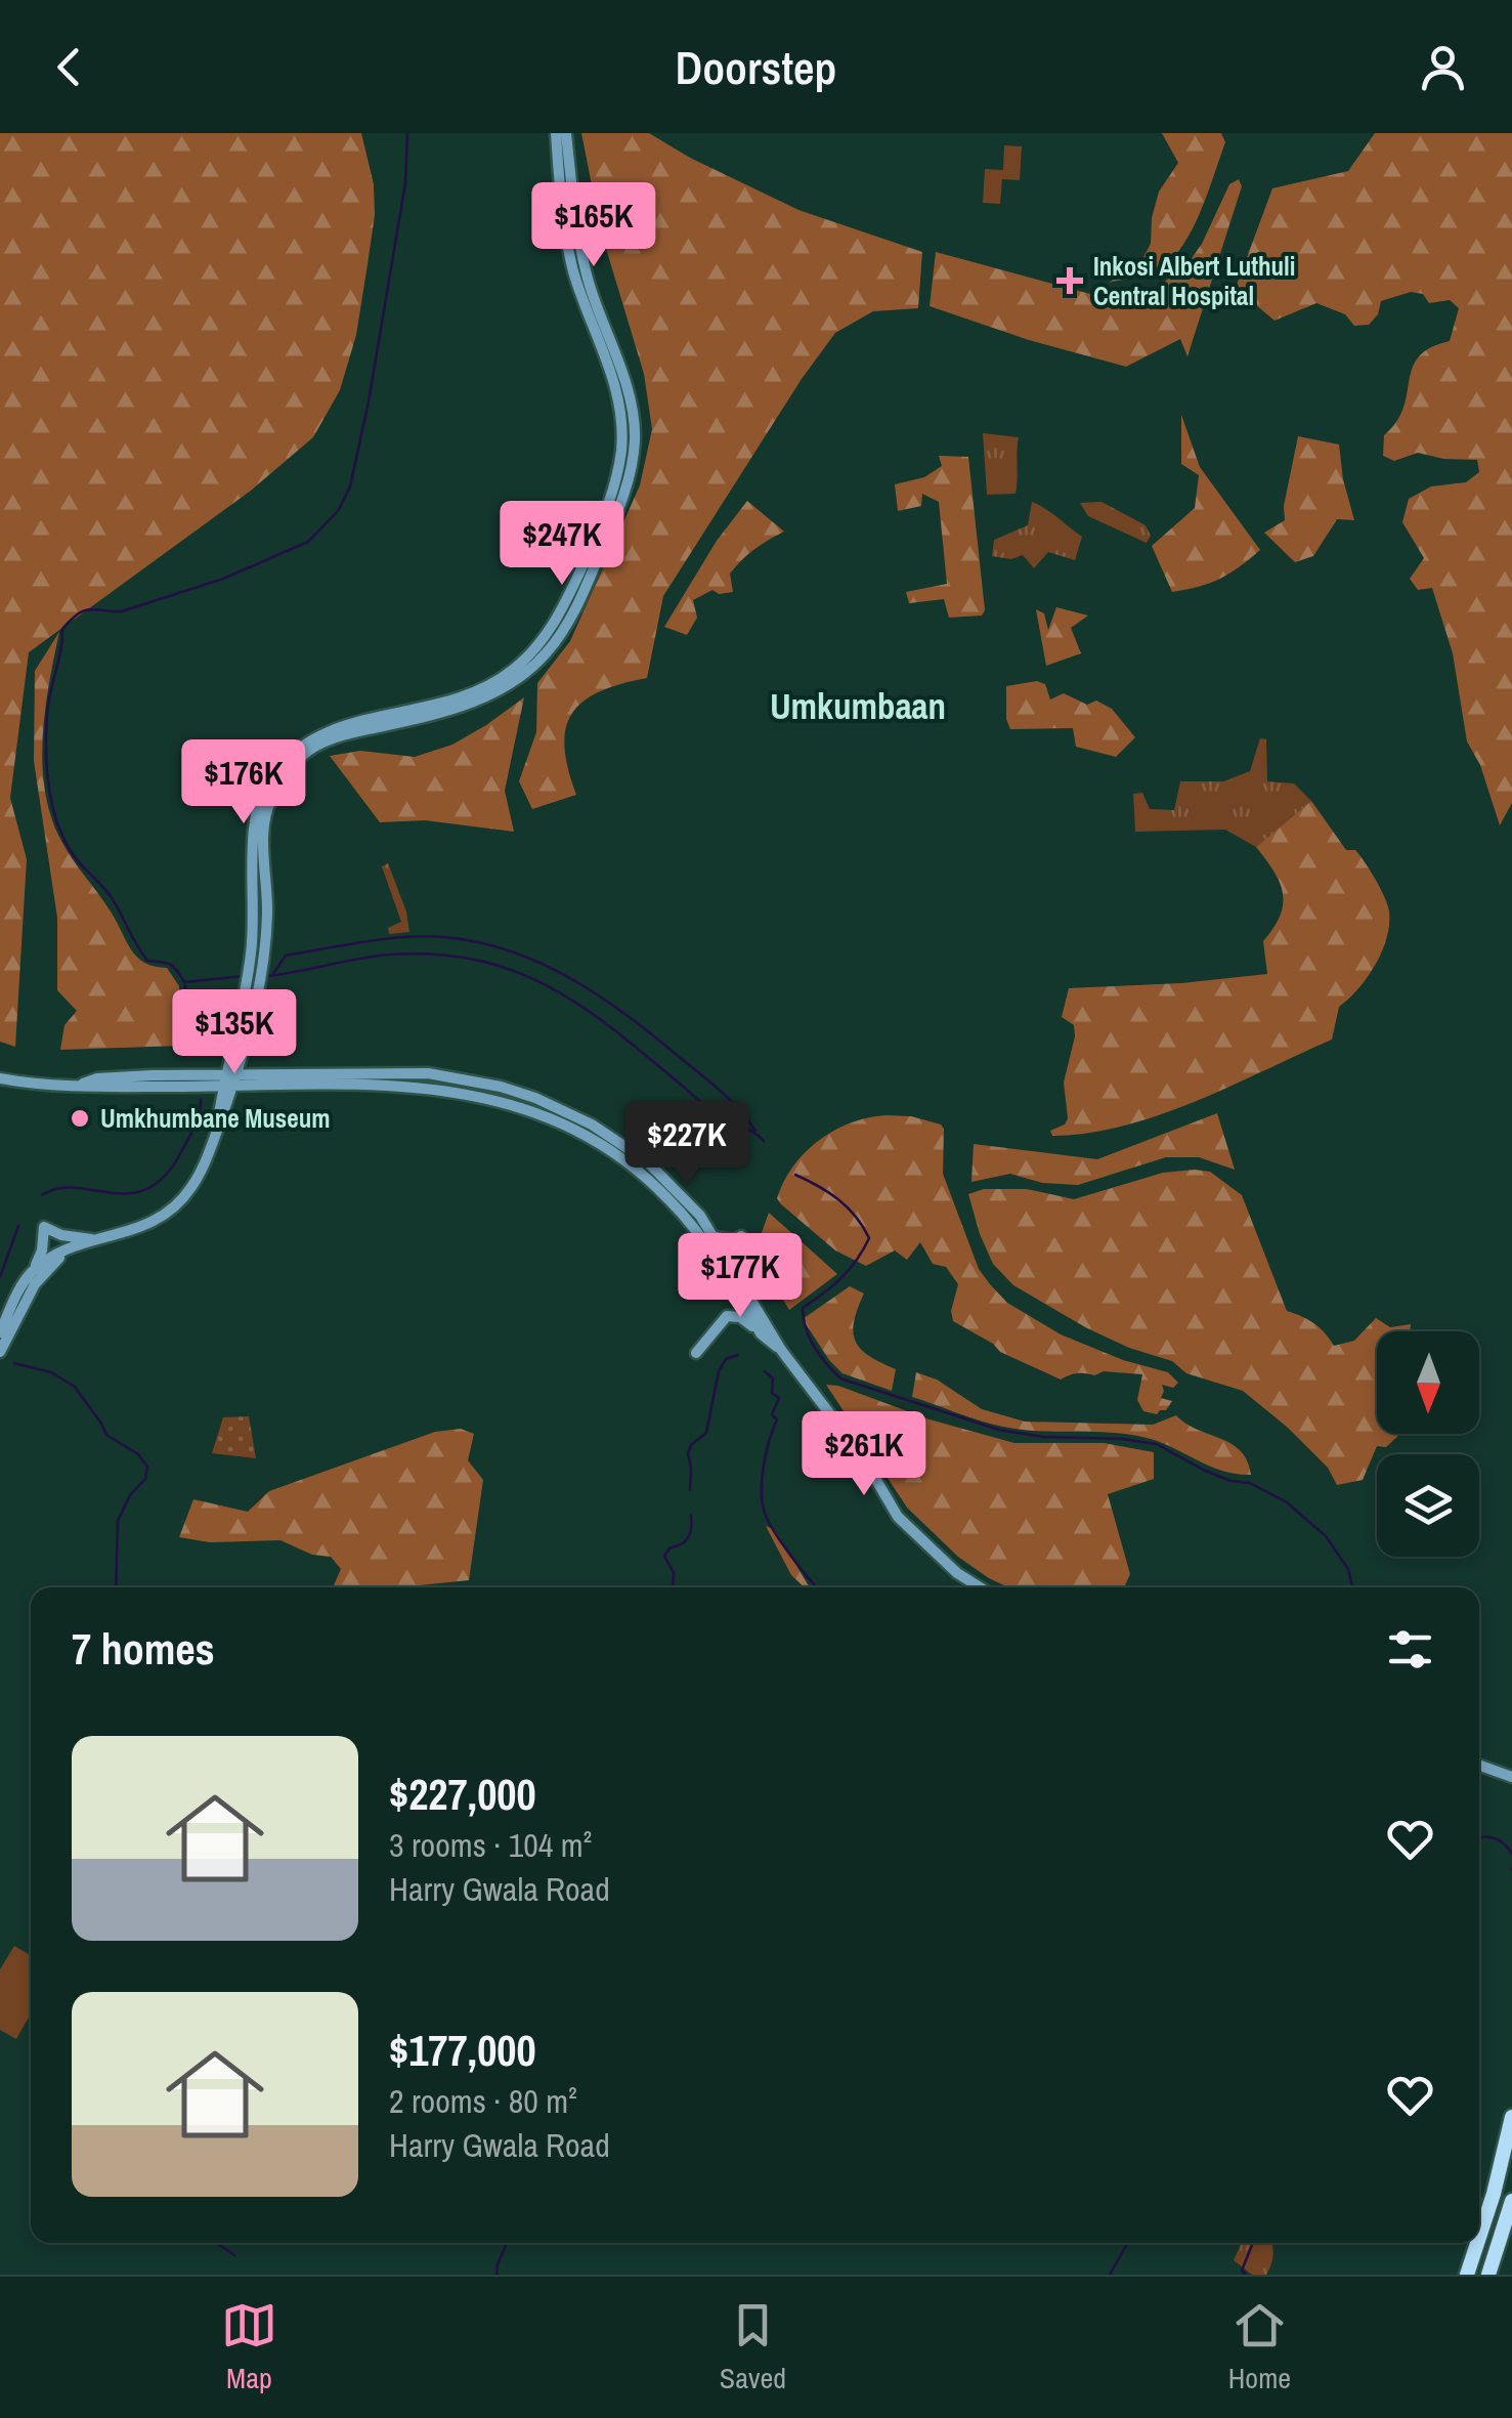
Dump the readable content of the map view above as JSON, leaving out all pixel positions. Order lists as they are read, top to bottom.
{
  "districts": ["Umkumbaan"],
  "places": {
    "health": ["Inkosi Albert Luthuli Central Hospital"],
    "other": ["Umkhumbane Museum"]
  },
  "north": "bottom",
  "page": {
    "header": "Doorstep",
    "price": [
      "$165K",
      "$247K",
      "$176K",
      "$135K",
      "$227K",
      "$177K",
      "$261K"
    ],
    "heading": "7 homes",
    "list": [
      {
        "name": "$227,000",
        "note": "3 rooms · 104 m² · Harry Gwala Road"
      },
      {
        "name": "$177,000",
        "note": "2 rooms · 80 m² · Harry Gwala Road"
      }
    ],
    "tabs": ["Map", "Saved", "Home"]
  }
}
